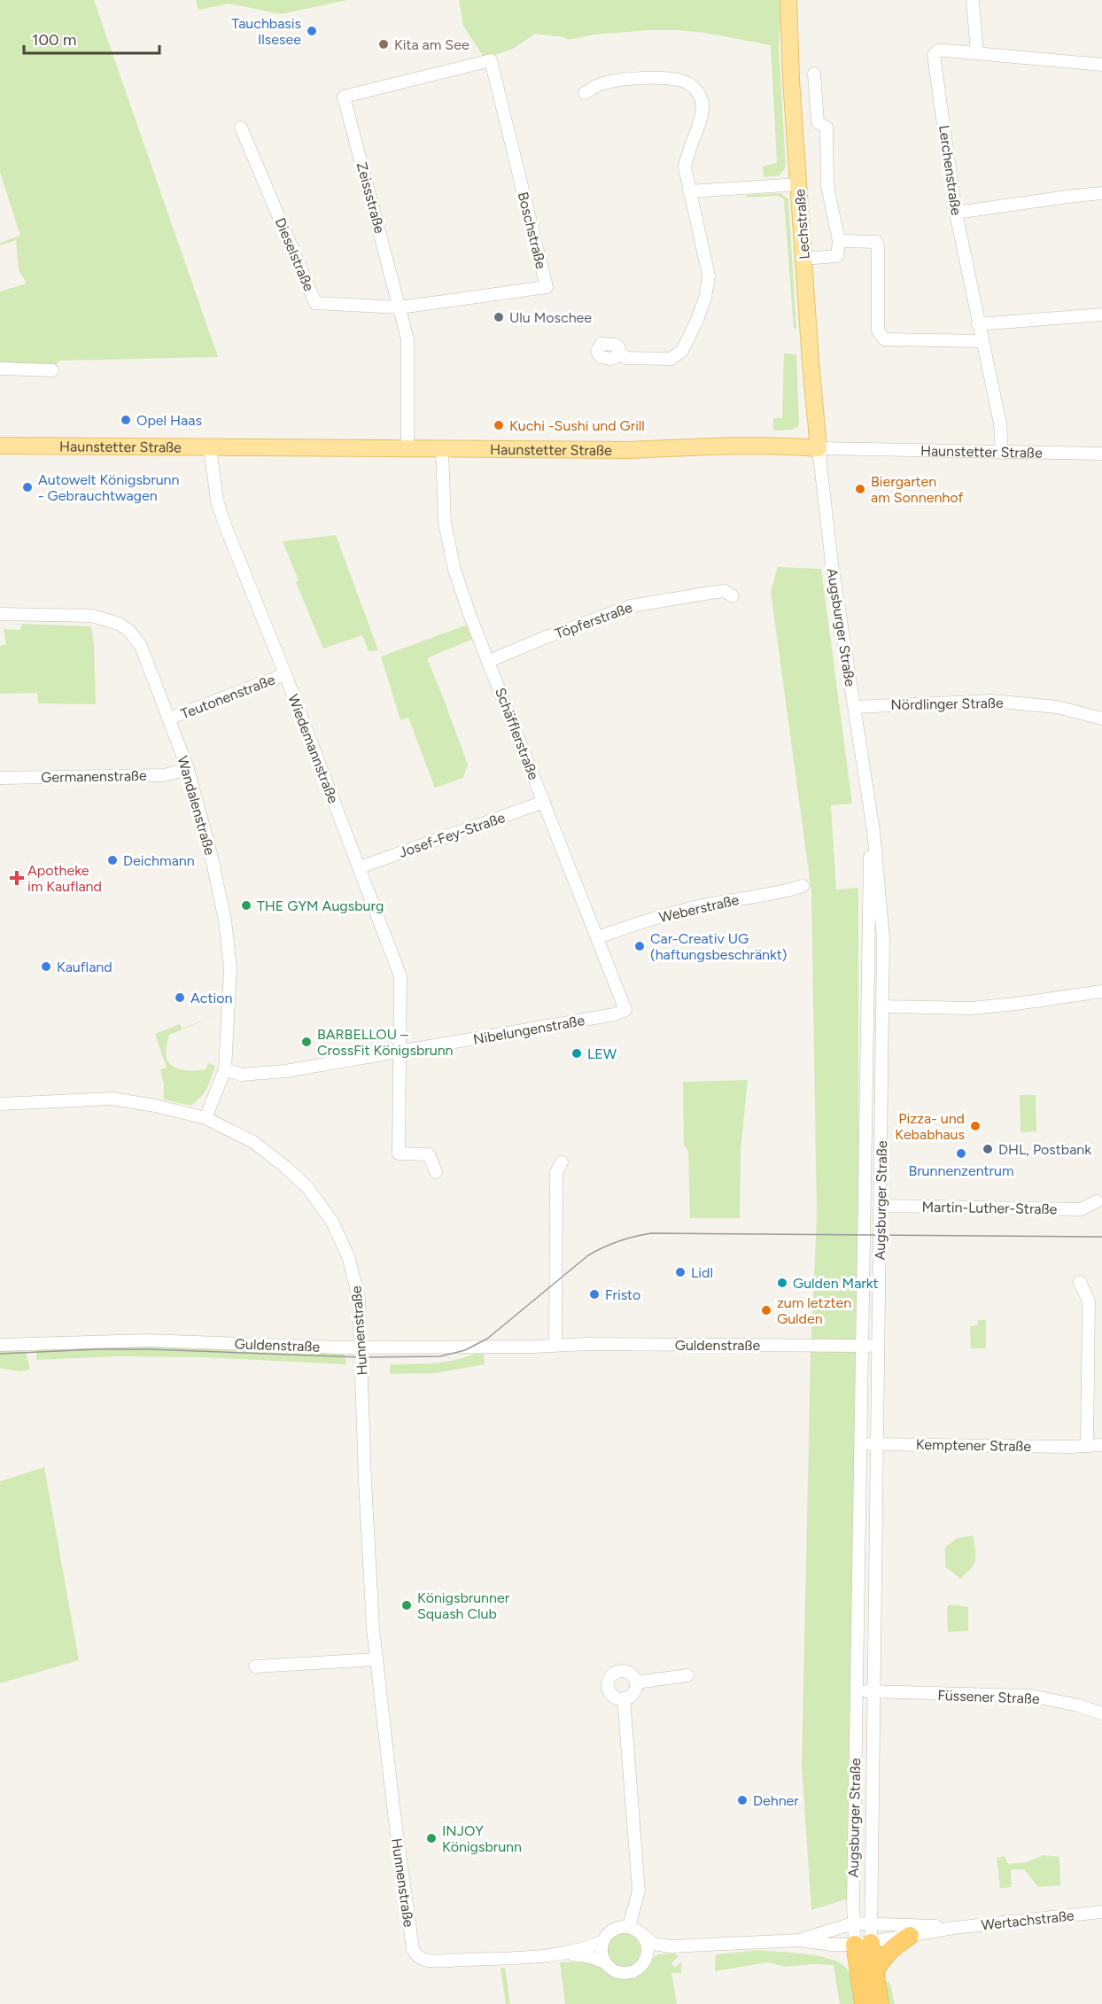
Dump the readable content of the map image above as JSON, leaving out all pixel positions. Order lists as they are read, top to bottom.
{
  "streets": {
    "main road": ["Lechstraße", "Haunstetter Straße"],
    "street": [
      "Lerchenstraße",
      "Zeissstraße",
      "Boschstraße",
      "Dieselstraße",
      "Töpferstraße",
      "Augsburger Straße",
      "Teutonenstraße",
      "Nördlinger Straße",
      "Schäfflerstraße",
      "Wiedemannstraße",
      "Germanenstraße",
      "Wandalenstraße",
      "Josef-Fey-Straße",
      "Weberstraße",
      "Nibelungenstraße",
      "Martin-Luther-Straße",
      "Hunnenstraße",
      "Guldenstraße",
      "Kemptener Straße",
      "Füssener Straße",
      "Wertachstraße"
    ]
  },
  "crossings": [
    ["Lerchenstraße", "Haunstetter Straße"],
    ["Zeissstraße", "Boschstraße"],
    ["Zeissstraße", "Dieselstraße"],
    ["Zeissstraße", "Haunstetter Straße"],
    ["Lechstraße", "Haunstetter Straße"],
    ["Lechstraße", "Augsburger Straße"],
    ["Boschstraße", "Dieselstraße"],
    ["Haunstetter Straße", "Augsburger Straße"],
    ["Haunstetter Straße", "Schäfflerstraße"],
    ["Haunstetter Straße", "Wiedemannstraße"],
    ["Töpferstraße", "Schäfflerstraße"],
    ["Augsburger Straße", "Nördlinger Straße"],
    ["Augsburger Straße", "Martin-Luther-Straße"],
    ["Augsburger Straße", "Hunnenstraße"],
    ["Augsburger Straße", "Guldenstraße"],
    ["Augsburger Straße", "Kemptener Straße"],
    ["Augsburger Straße", "Füssener Straße"],
    ["Augsburger Straße", "Wertachstraße"],
    ["Teutonenstraße", "Wiedemannstraße"],
    ["Teutonenstraße", "Wandalenstraße"],
    ["Schäfflerstraße", "Josef-Fey-Straße"],
    ["Schäfflerstraße", "Weberstraße"],
    ["Schäfflerstraße", "Nibelungenstraße"],
    ["Wiedemannstraße", "Josef-Fey-Straße"],
    ["Wiedemannstraße", "Nibelungenstraße"],
    ["Germanenstraße", "Wandalenstraße"],
    ["Wandalenstraße", "Nibelungenstraße"],
    ["Wandalenstraße", "Hunnenstraße"],
    ["Hunnenstraße", "Guldenstraße"],
    ["Hunnenstraße", "Wertachstraße"]
  ],
  "places": {
    "other": [
      "Tauchbasis Ilsesee",
      "Kita am See",
      "Ulu Moschee",
      "Opel Haas",
      "Kuchi -Sushi und Grill",
      "Autowelt Königsbrunn - Gebrauchtwagen",
      "Biergarten am Sonnenhof",
      "Deichmann",
      "THE GYM Augsburg",
      "Car-Creativ UG (haftungsbeschränkt)",
      "Kaufland",
      "Action",
      "BARBELLOU – CrossFit Königsbrunn",
      "LEW",
      "Pizza- und Kebabhaus",
      "DHL, Postbank",
      "Brunnenzentrum",
      "Lidl",
      "Gulden Markt",
      "Fristo",
      "zum letzten Gulden",
      "Königsbrunner Squash Club",
      "Dehner",
      "INJOY Königsbrunn"
    ],
    "health": ["Apotheke im Kaufland"]
  },
  "scale_bar": "100 m"
}
